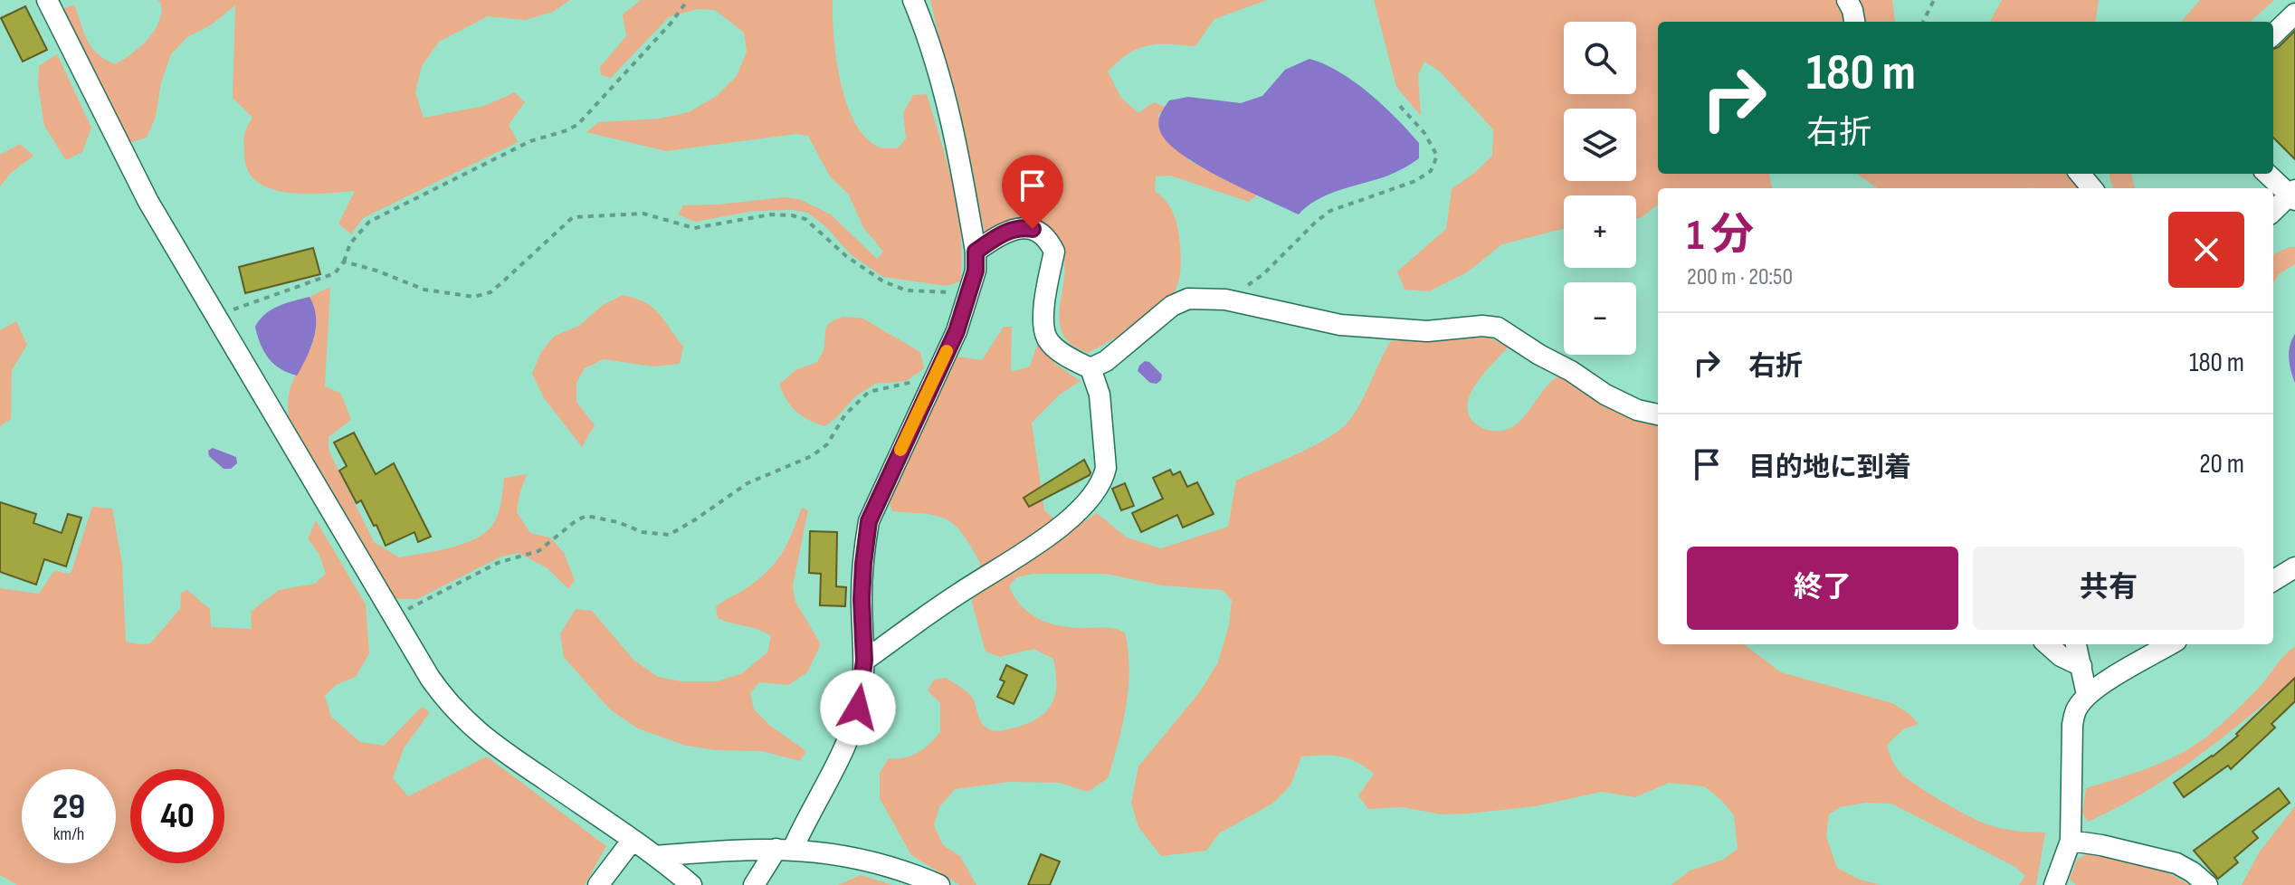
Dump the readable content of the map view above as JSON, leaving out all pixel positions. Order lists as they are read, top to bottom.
{
  "page": {
    "map_buttons": ["+", "−"],
    "turn": ["180 m", "右折"],
    "heading": ["1 分", "200 m · 20:50"],
    "list": [
      {
        "name": "右折",
        "value": "180 m"
      },
      {
        "name": "目的地に到着",
        "value": "20 m"
      }
    ],
    "buttons": ["終了", "共有"],
    "speed": "29 km/h",
    "limit": "40"
  }
}
